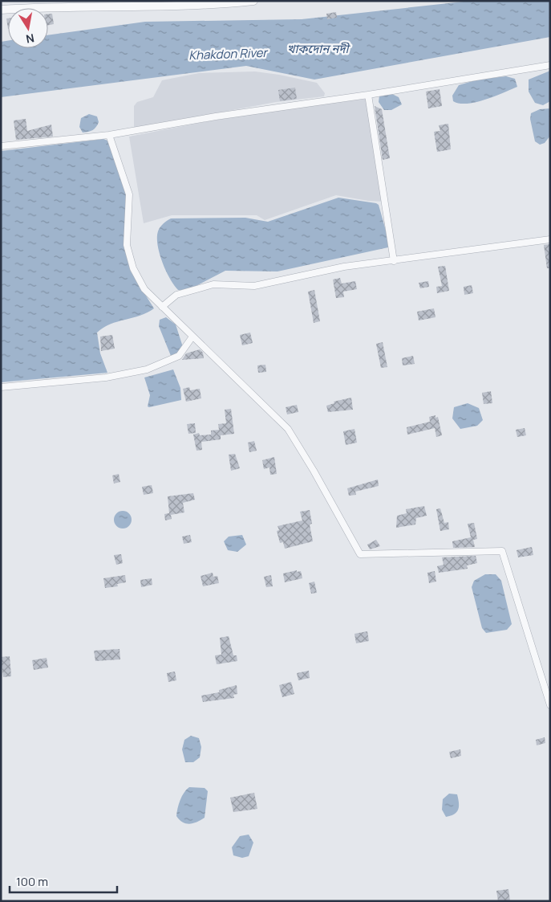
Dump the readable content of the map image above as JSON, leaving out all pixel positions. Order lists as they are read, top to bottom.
{
  "water": ["খাকদোন নদী", "Khakdon River"],
  "scale_bar": "100 m",
  "north": "bottom"
}
